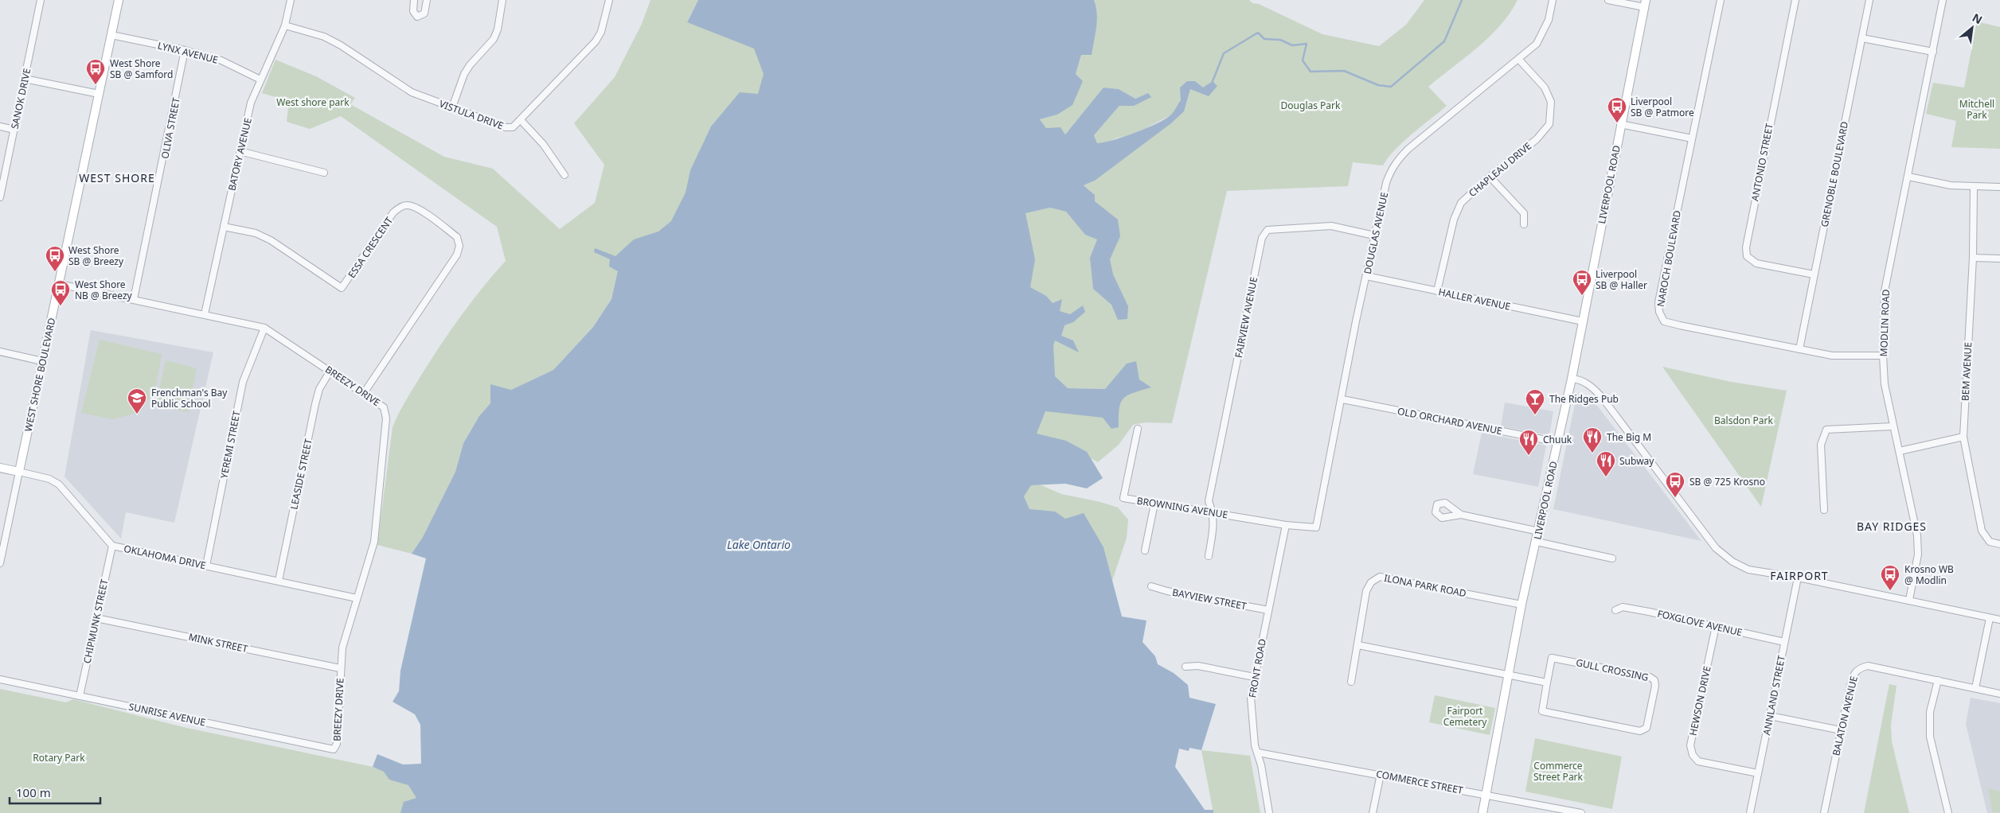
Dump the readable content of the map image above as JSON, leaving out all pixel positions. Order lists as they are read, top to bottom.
{
  "streets": {
    "street": [
      "LYNX AVENUE",
      "SANOK DRIVE",
      "VISTULA DRIVE",
      "OLIVA STREET",
      "BATORY AVENUE",
      "ANTONIO STREET",
      "CHAPLEAU DRIVE",
      "GRENOBLE BOULEVARD",
      "LIVERPOOL ROAD",
      "DOUGLAS AVENUE",
      "ESSA CRESCENT",
      "NAROCH BOULEVARD",
      "HALLER AVENUE",
      "FAIRVIEW AVENUE",
      "MODLIN ROAD",
      "BEM AVENUE",
      "WEST SHORE BOULEVARD",
      "BREEZY DRIVE",
      "OLD ORCHARD AVENUE",
      "YEREMI STREET",
      "LEASIDE STREET",
      "BROWNING AVENUE",
      "OKLAHOMA DRIVE",
      "ILONA PARK ROAD",
      "BAYVIEW STREET",
      "CHIPMUNK STREET",
      "FOXGLOVE AVENUE",
      "MINK STREET",
      "FRONT ROAD",
      "GULL CROSSING",
      "ANNLAND STREET",
      "HEWSON DRIVE",
      "SUNRISE AVENUE",
      "BALATON AVENUE",
      "COMMERCE STREET"
    ]
  },
  "crossings": [
    ["LYNX AVENUE", "OLIVA STREET"],
    ["LYNX AVENUE", "BATORY AVENUE"],
    ["LYNX AVENUE", "WEST SHORE BOULEVARD"],
    ["VISTULA DRIVE", "BATORY AVENUE"],
    ["OLIVA STREET", "BREEZY DRIVE"],
    ["BATORY AVENUE", "ESSA CRESCENT"],
    ["BATORY AVENUE", "BREEZY DRIVE"],
    ["ANTONIO STREET", "GRENOBLE BOULEVARD"],
    ["CHAPLEAU DRIVE", "DOUGLAS AVENUE"],
    ["CHAPLEAU DRIVE", "HALLER AVENUE"],
    ["GRENOBLE BOULEVARD", "NAROCH BOULEVARD"],
    ["LIVERPOOL ROAD", "HALLER AVENUE"],
    ["LIVERPOOL ROAD", "OLD ORCHARD AVENUE"],
    ["LIVERPOOL ROAD", "ILONA PARK ROAD"],
    ["LIVERPOOL ROAD", "COMMERCE STREET"],
    ["DOUGLAS AVENUE", "HALLER AVENUE"],
    ["DOUGLAS AVENUE", "FAIRVIEW AVENUE"],
    ["DOUGLAS AVENUE", "OLD ORCHARD AVENUE"],
    ["DOUGLAS AVENUE", "BROWNING AVENUE"],
    ["ESSA CRESCENT", "BREEZY DRIVE"],
    ["NAROCH BOULEVARD", "MODLIN ROAD"],
    ["FAIRVIEW AVENUE", "BROWNING AVENUE"],
    ["WEST SHORE BOULEVARD", "BREEZY DRIVE"],
    ["WEST SHORE BOULEVARD", "OKLAHOMA DRIVE"],
    ["BREEZY DRIVE", "YEREMI STREET"],
    ["BREEZY DRIVE", "LEASIDE STREET"],
    ["BREEZY DRIVE", "OKLAHOMA DRIVE"],
    ["BREEZY DRIVE", "MINK STREET"],
    ["BREEZY DRIVE", "SUNRISE AVENUE"],
    ["YEREMI STREET", "OKLAHOMA DRIVE"],
    ["LEASIDE STREET", "OKLAHOMA DRIVE"],
    ["BROWNING AVENUE", "FRONT ROAD"],
    ["OKLAHOMA DRIVE", "CHIPMUNK STREET"],
    ["BAYVIEW STREET", "FRONT ROAD"],
    ["CHIPMUNK STREET", "MINK STREET"],
    ["CHIPMUNK STREET", "SUNRISE AVENUE"],
    ["FOXGLOVE AVENUE", "ANNLAND STREET"],
    ["FOXGLOVE AVENUE", "HEWSON DRIVE"],
    ["FRONT ROAD", "COMMERCE STREET"],
    ["ANNLAND STREET", "HEWSON DRIVE"]
  ],
  "districts": ["WEST SHORE", "BAY RIDGES", "FAIRPORT"],
  "water": ["Lake Ontario"],
  "parks": [
    "West shore park",
    "Mitchell Park",
    "Douglas Park",
    "Balsdon Park",
    "Fairport Cemetery",
    "Rotary Park",
    "Commerce Street Park"
  ],
  "places": {
    "bus stop": [
      "West Shore SB @ Samford",
      "Liverpool SB @ Patmore",
      "West Shore SB @ Breezy",
      "Liverpool SB @ Haller",
      "West Shore NB @ Breezy",
      "SB @ 725 Krosno",
      "Krosno WB @ Modlin"
    ],
    "school or university": ["Frenchman's Bay Public School"],
    "bar": ["The Ridges Pub"],
    "restaurant": ["The Big M", "Chuuk", "Subway"]
  },
  "scale_bar": "100 m",
  "north": "top right"
}
